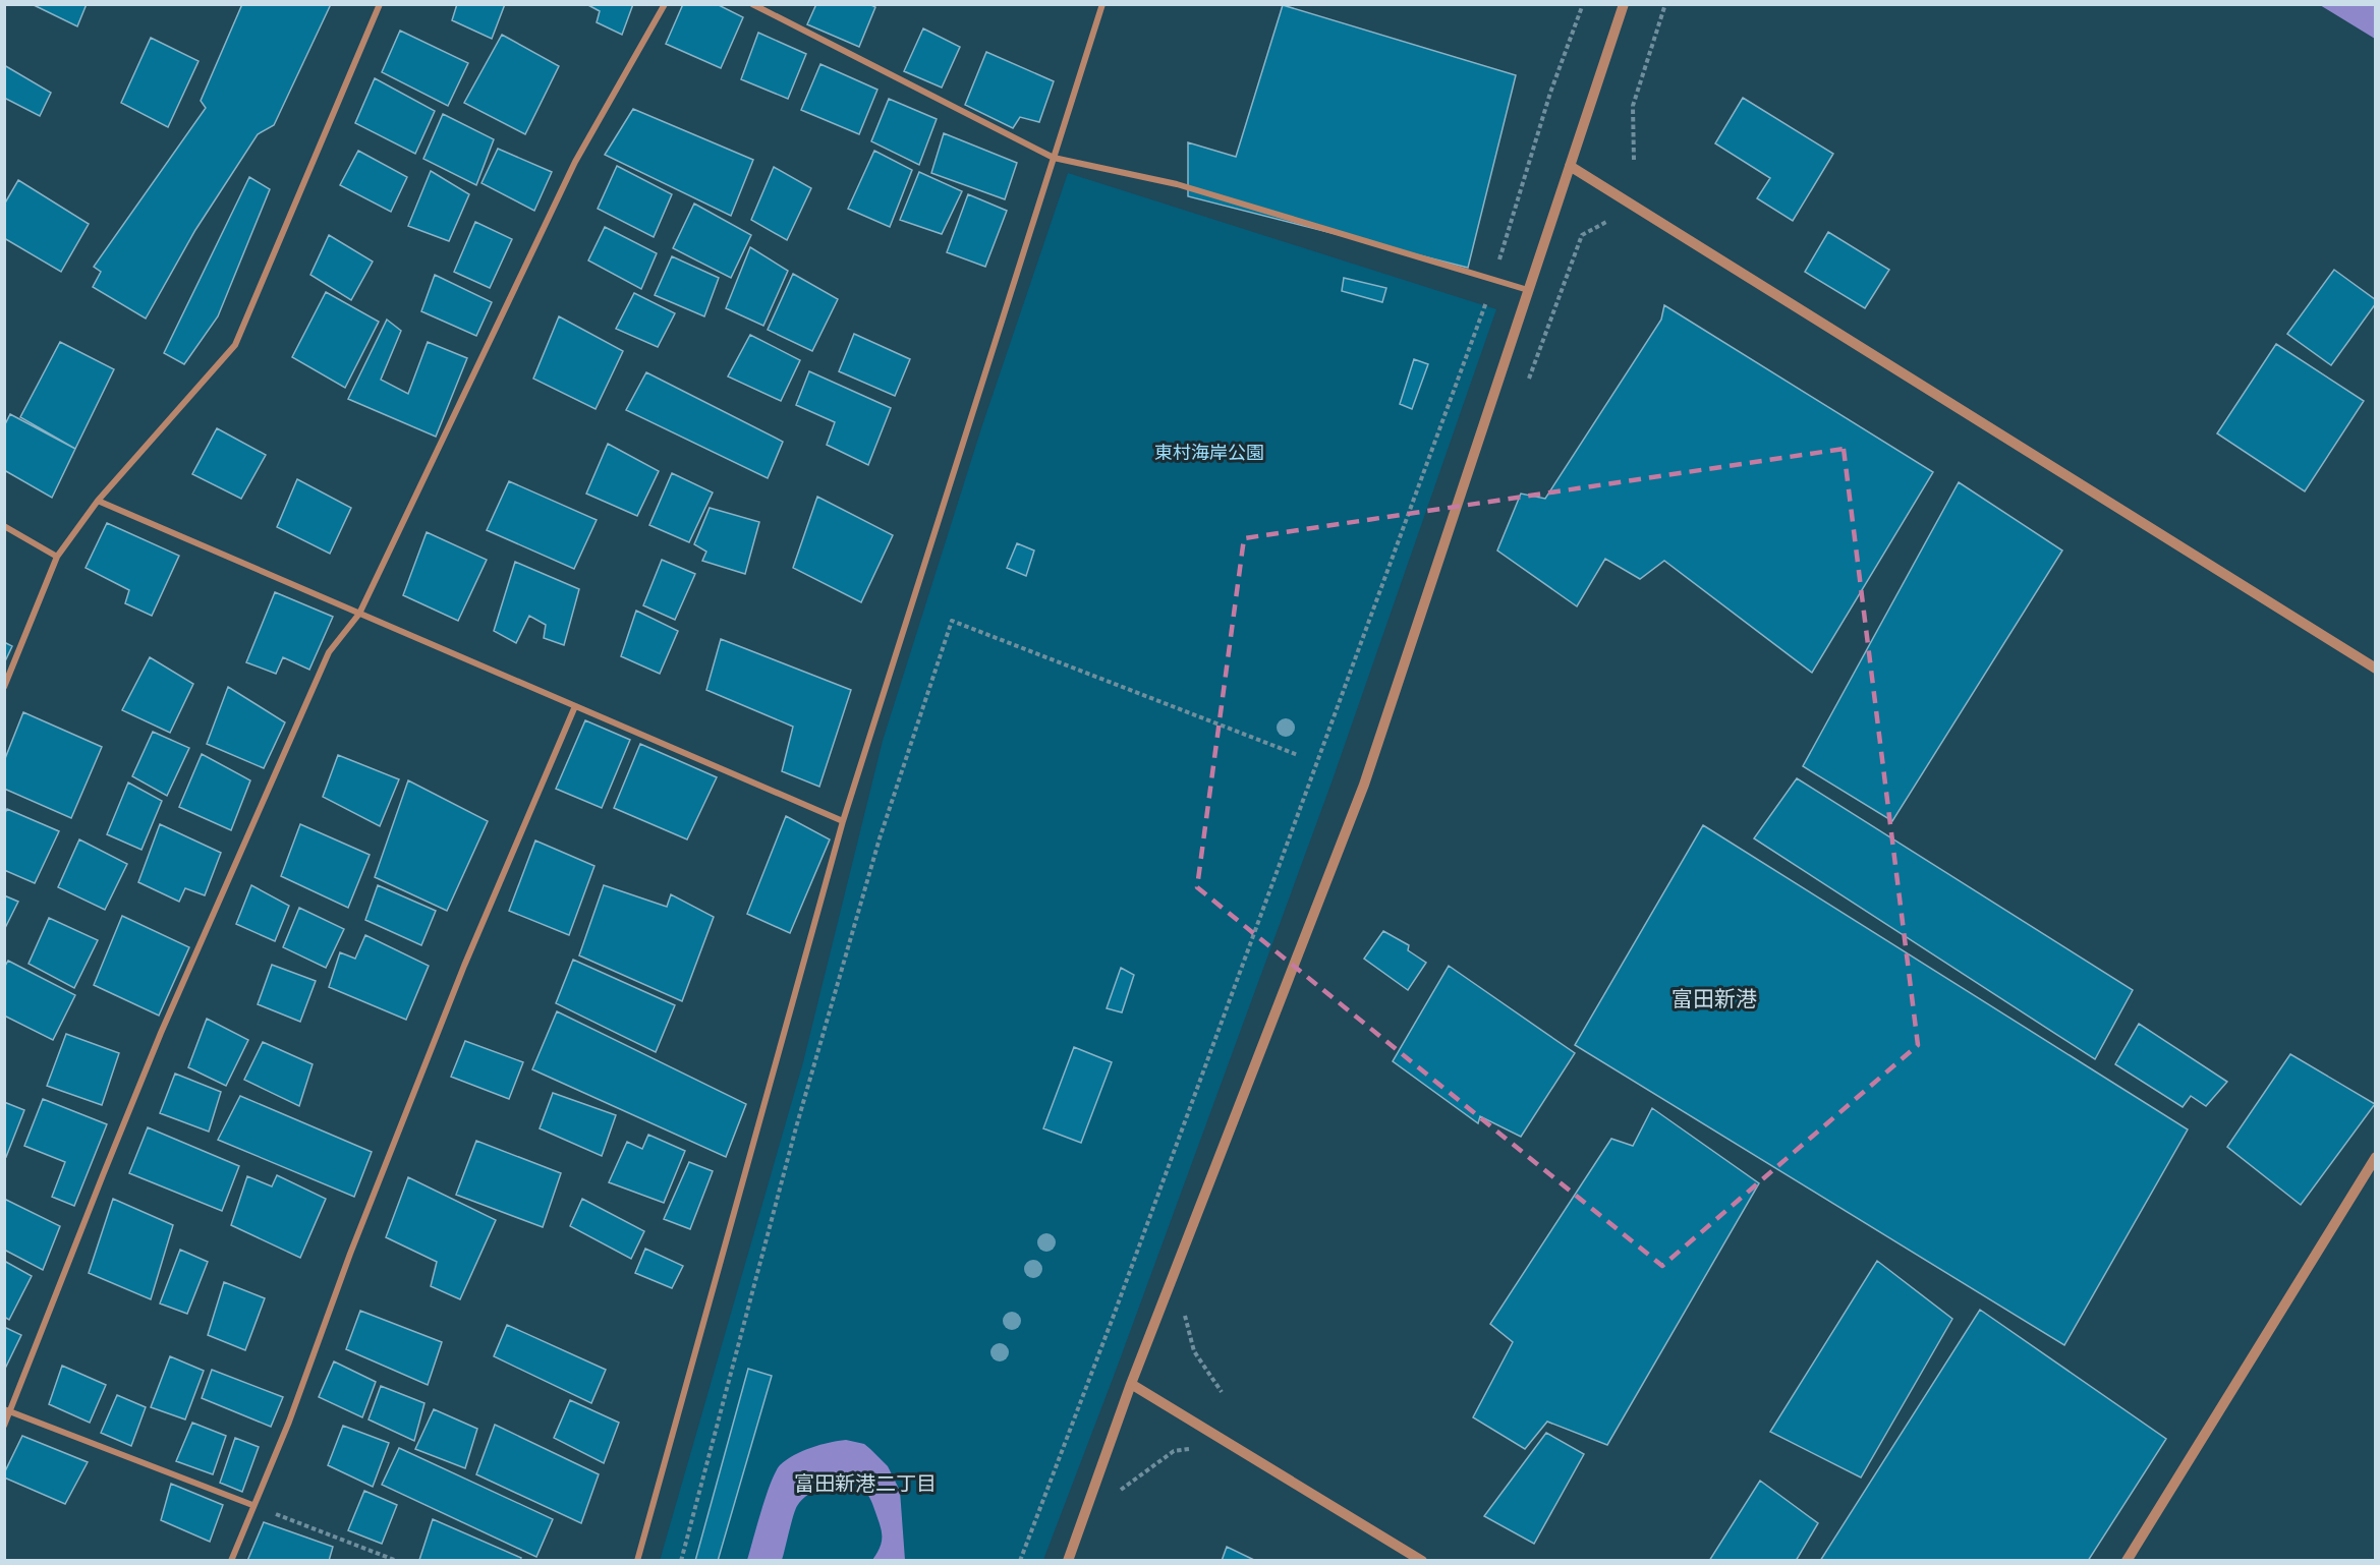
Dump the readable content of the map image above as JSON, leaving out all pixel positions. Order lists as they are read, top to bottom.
{
  "districts": ["富田新港", "富田新港二丁目"],
  "parks": ["東村海岸公園"]
}
